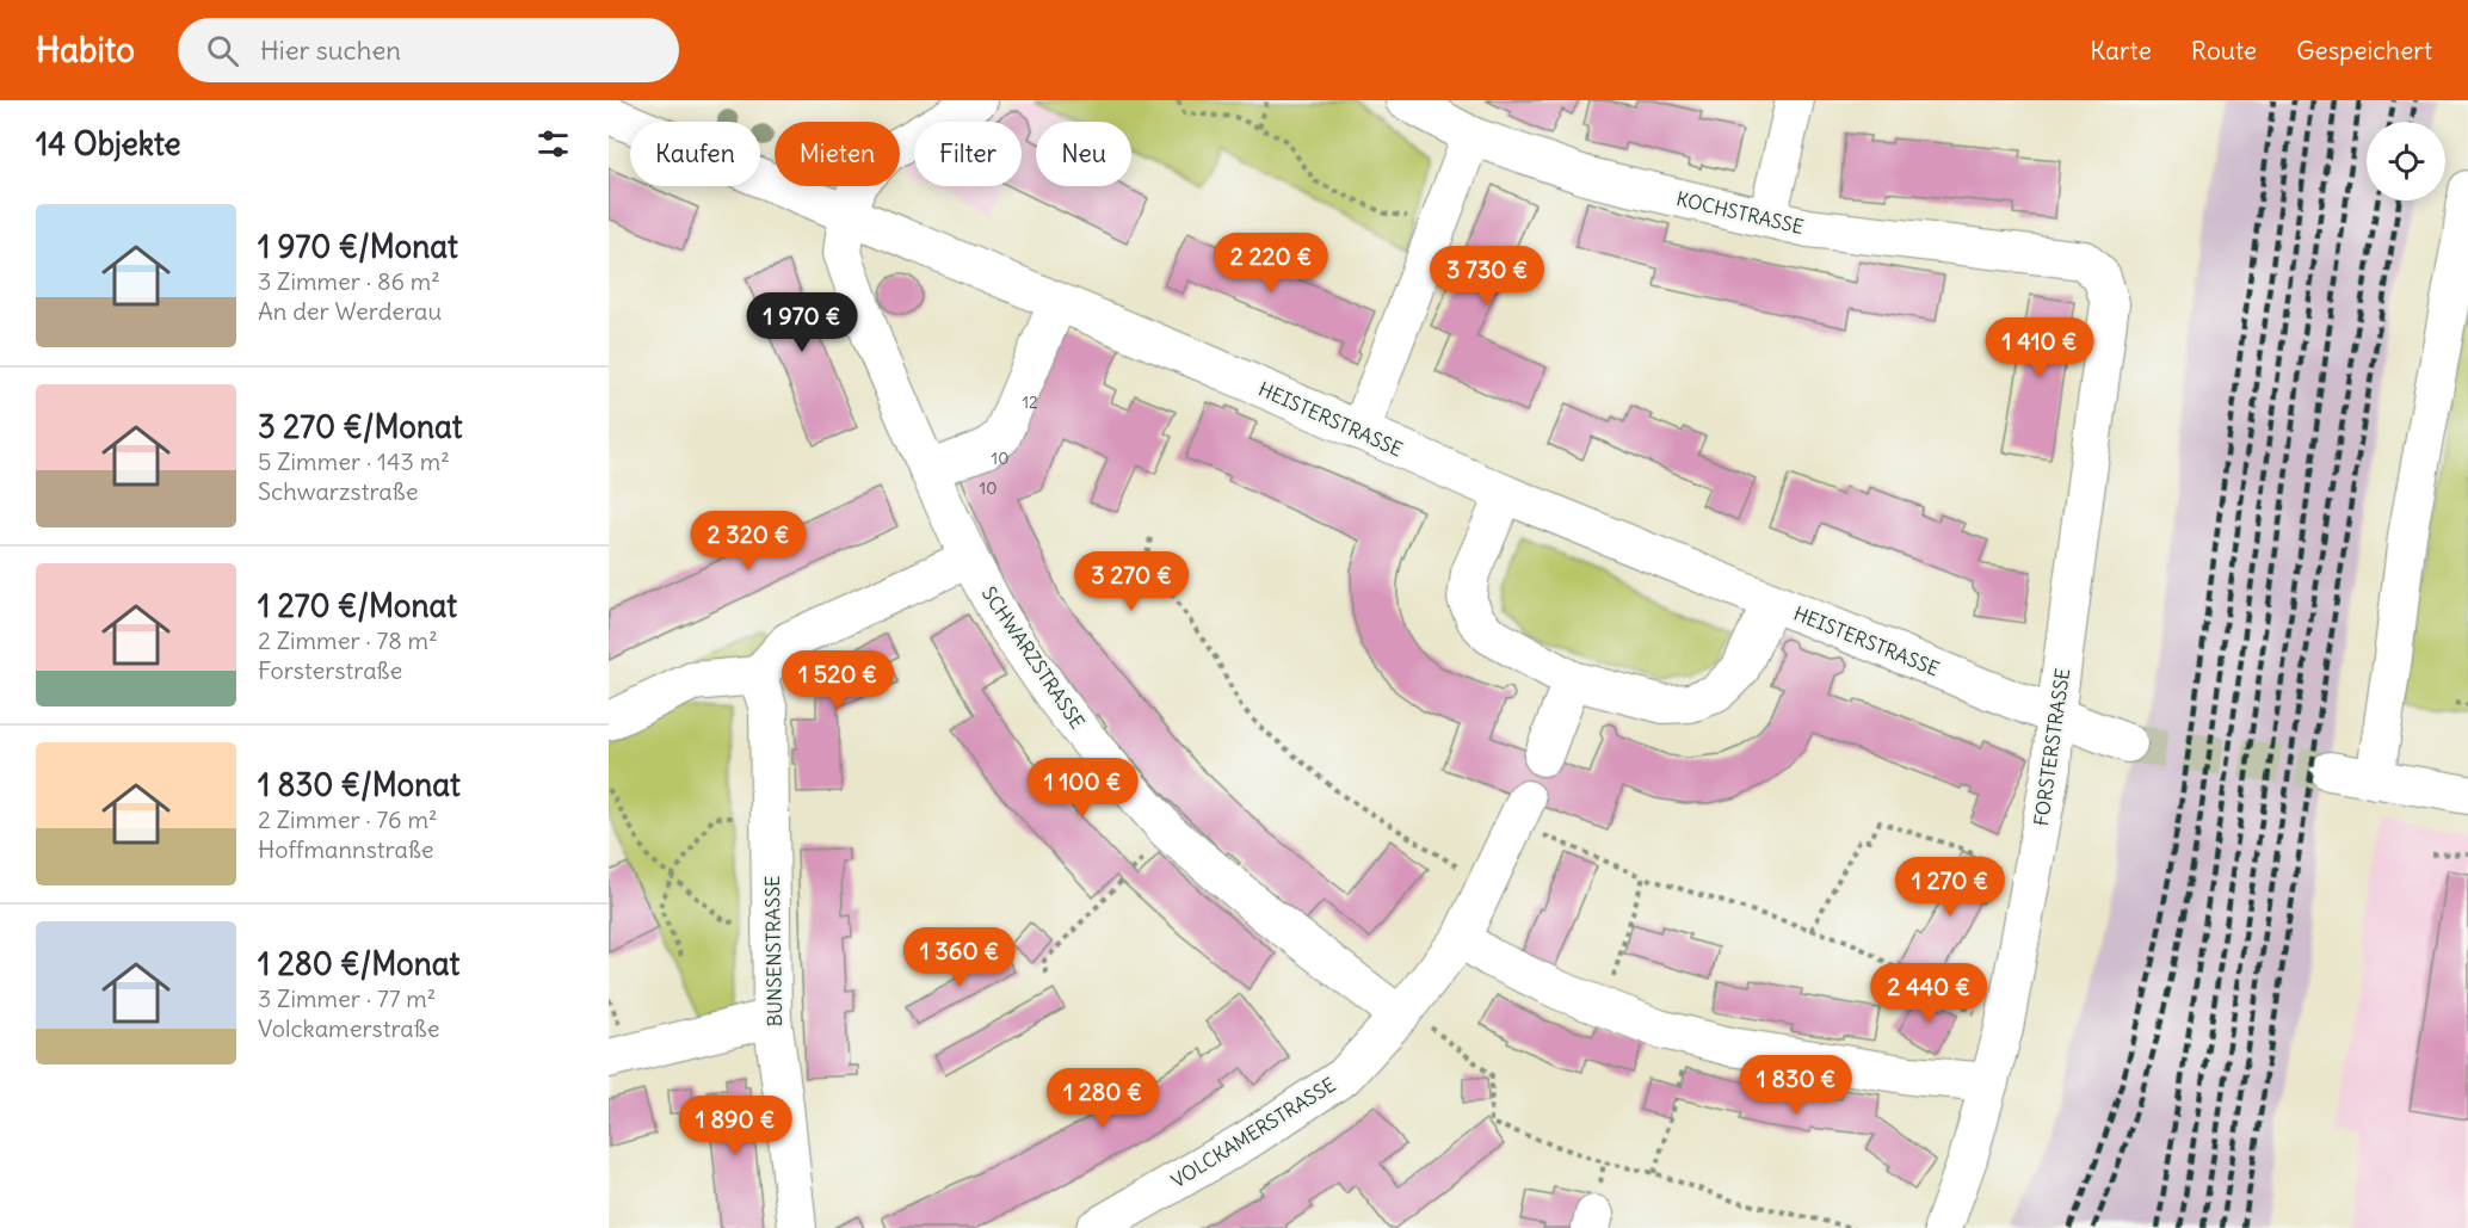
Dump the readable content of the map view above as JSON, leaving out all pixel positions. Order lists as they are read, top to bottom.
{
  "streets": {
    "street": [
      "KOCHSTRASSE",
      "HEISTERSTRASSE",
      "SCHWARZSTRASSE",
      "FORSTERSTRASSE",
      "BUNSENSTRASSE",
      "VOLCKAMERSTRASSE"
    ]
  },
  "crossings": [
    ["KOCHSTRASSE", "FORSTERSTRASSE"],
    ["HEISTERSTRASSE", "SCHWARZSTRASSE"],
    ["HEISTERSTRASSE", "FORSTERSTRASSE"],
    ["SCHWARZSTRASSE", "VOLCKAMERSTRASSE"]
  ],
  "house_numbers": ["12", "10", "10"],
  "page": {
    "header": "Habito",
    "search": "Hier suchen",
    "nav": ["Karte", "Route", "Gespeichert"],
    "heading": "14 Objekte",
    "chip": [
      "Kaufen",
      "Mieten",
      "Filter",
      "Neu"
    ],
    "list": [
      {
        "name": "1 970 €/Monat",
        "note": "3 Zimmer · 86 m² · An der Werderau"
      },
      {
        "name": "3 270 €/Monat",
        "note": "5 Zimmer · 143 m² · Schwarzstraße"
      },
      {
        "name": "1 270 €/Monat",
        "note": "2 Zimmer · 78 m² · Forsterstraße"
      },
      {
        "name": "1 830 €/Monat",
        "note": "2 Zimmer · 76 m² · Hoffmannstraße"
      },
      {
        "name": "1 280 €/Monat",
        "note": "3 Zimmer · 77 m² · Volckamerstraße"
      }
    ],
    "price": [
      "2 220 €",
      "3 730 €",
      "1 970 €",
      "1 410 €",
      "2 320 €",
      "3 270 €",
      "1 520 €",
      "1 100 €",
      "1 270 €",
      "1 360 €",
      "2 440 €",
      "1 830 €",
      "1 280 €",
      "1 890 €"
    ]
  }
}
